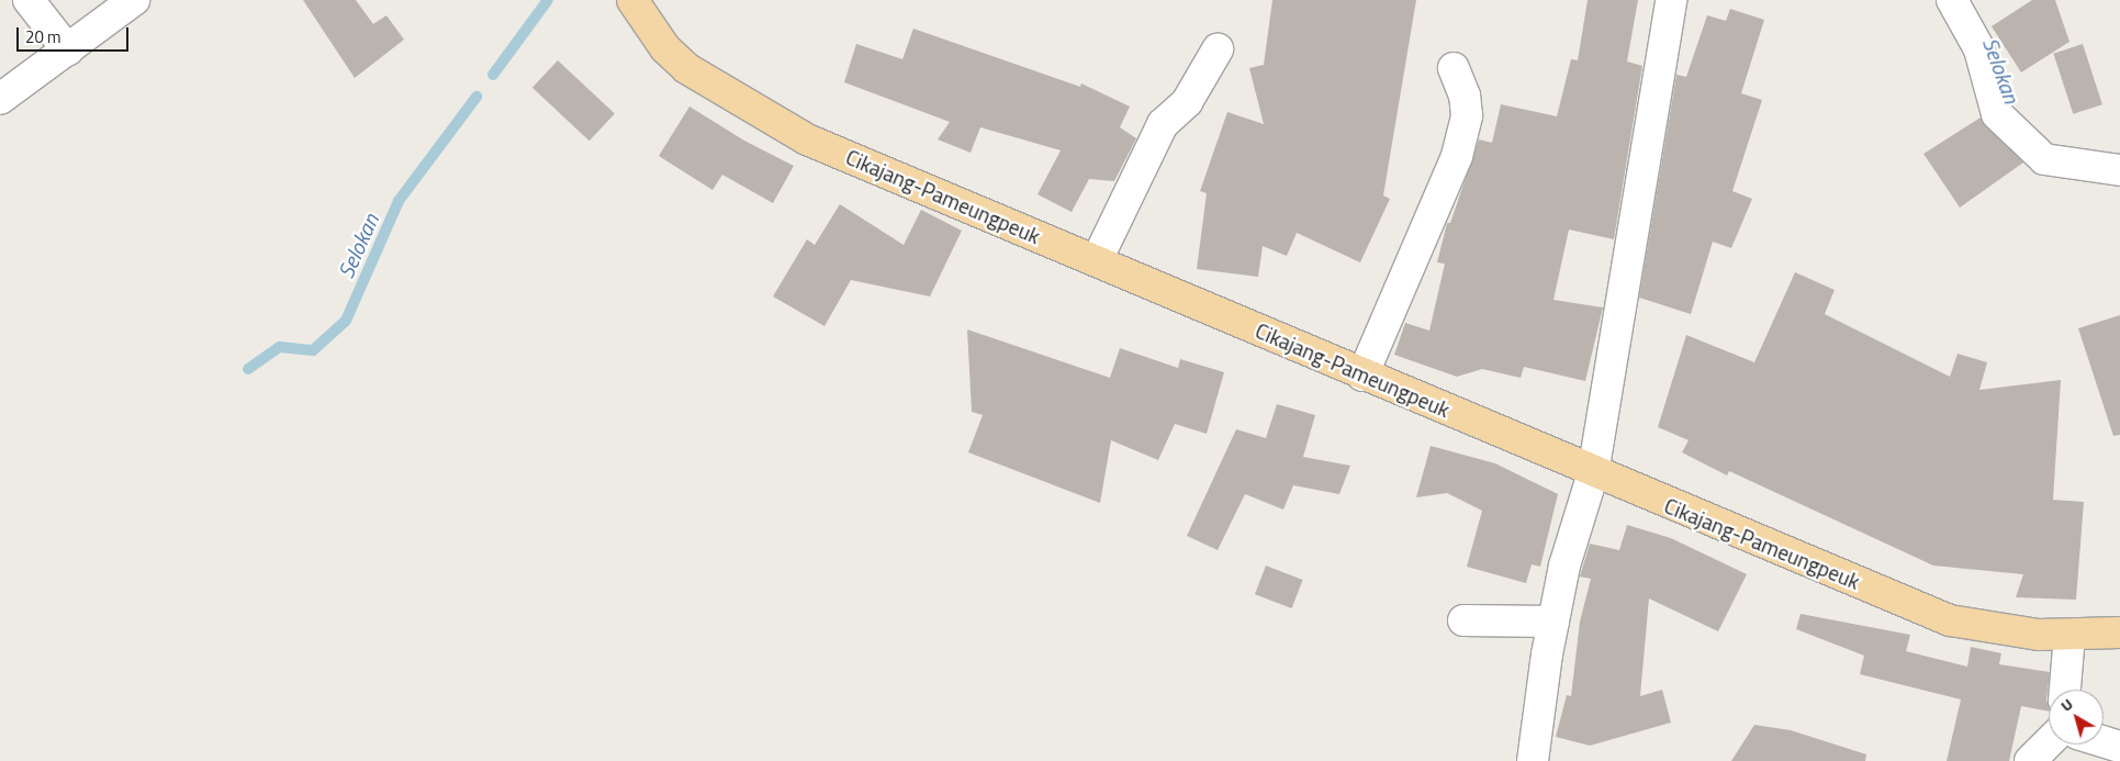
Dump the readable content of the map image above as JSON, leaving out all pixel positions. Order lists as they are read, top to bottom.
{
  "streets": {
    "main road": ["Cikajang-Pameungpeuk"]
  },
  "water": ["Selokan"],
  "scale_bar": "20 m",
  "north": "top left"
}
